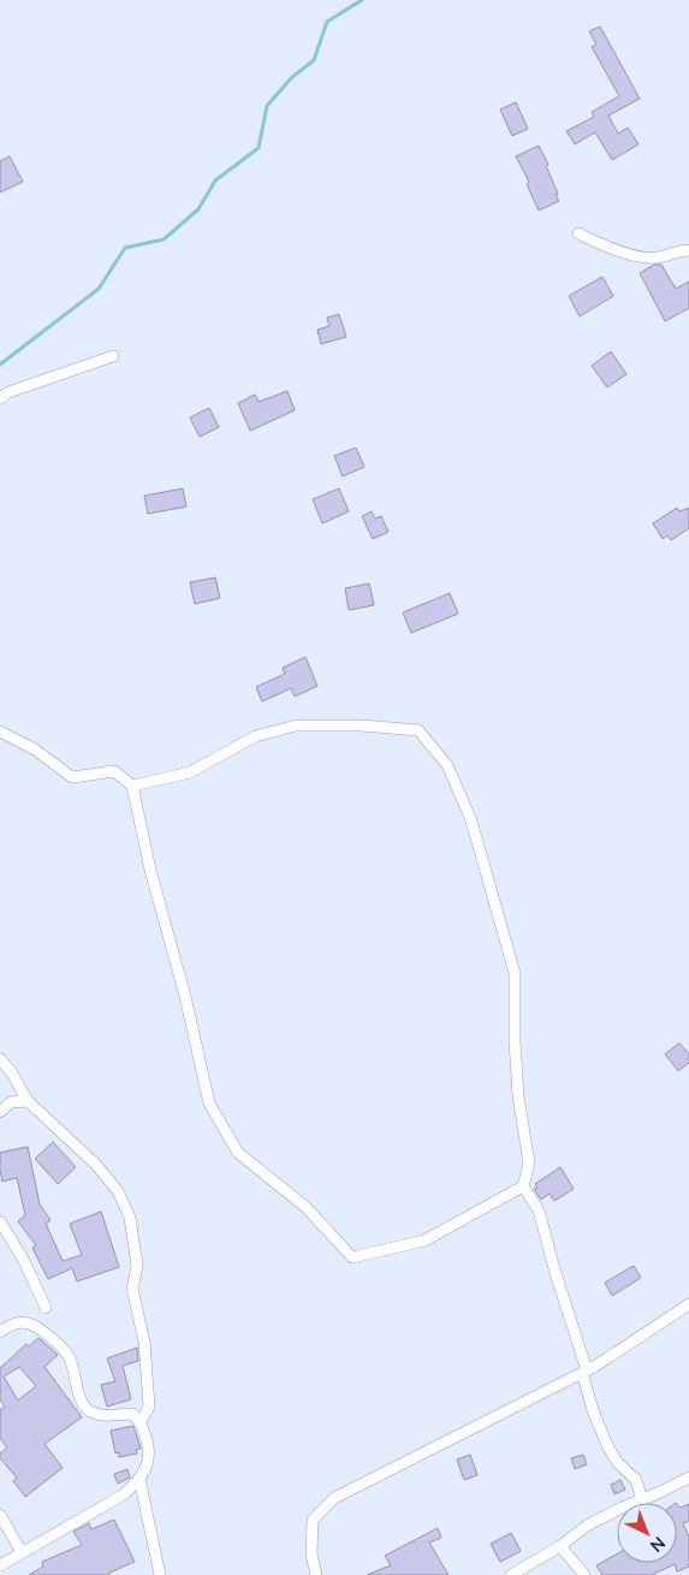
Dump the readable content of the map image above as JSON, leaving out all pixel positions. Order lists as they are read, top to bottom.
{
  "north": "bottom right"
}
